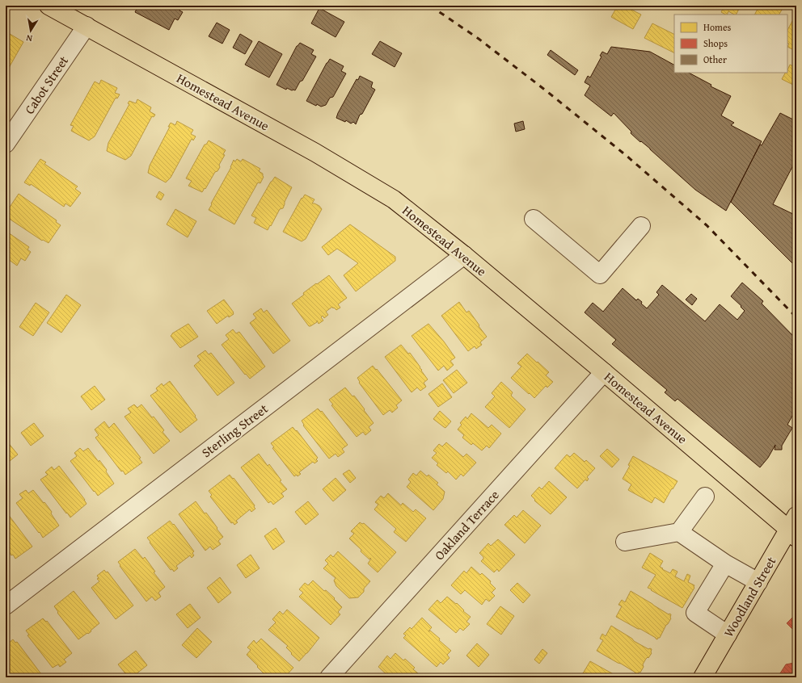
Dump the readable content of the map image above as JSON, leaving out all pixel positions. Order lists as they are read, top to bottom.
{
  "streets": {
    "main road": ["Homestead Avenue", "Woodland Street"],
    "street": ["Cabot Street", "Sterling Street", "Oakland Terrace"]
  },
  "crossings": [
    ["Cabot Street", "Homestead Avenue"],
    ["Homestead Avenue", "Sterling Street"],
    ["Homestead Avenue", "Oakland Terrace"],
    ["Homestead Avenue", "Woodland Street"]
  ],
  "legend": ["Homes", "Shops", "Other"],
  "north": "bottom"
}
